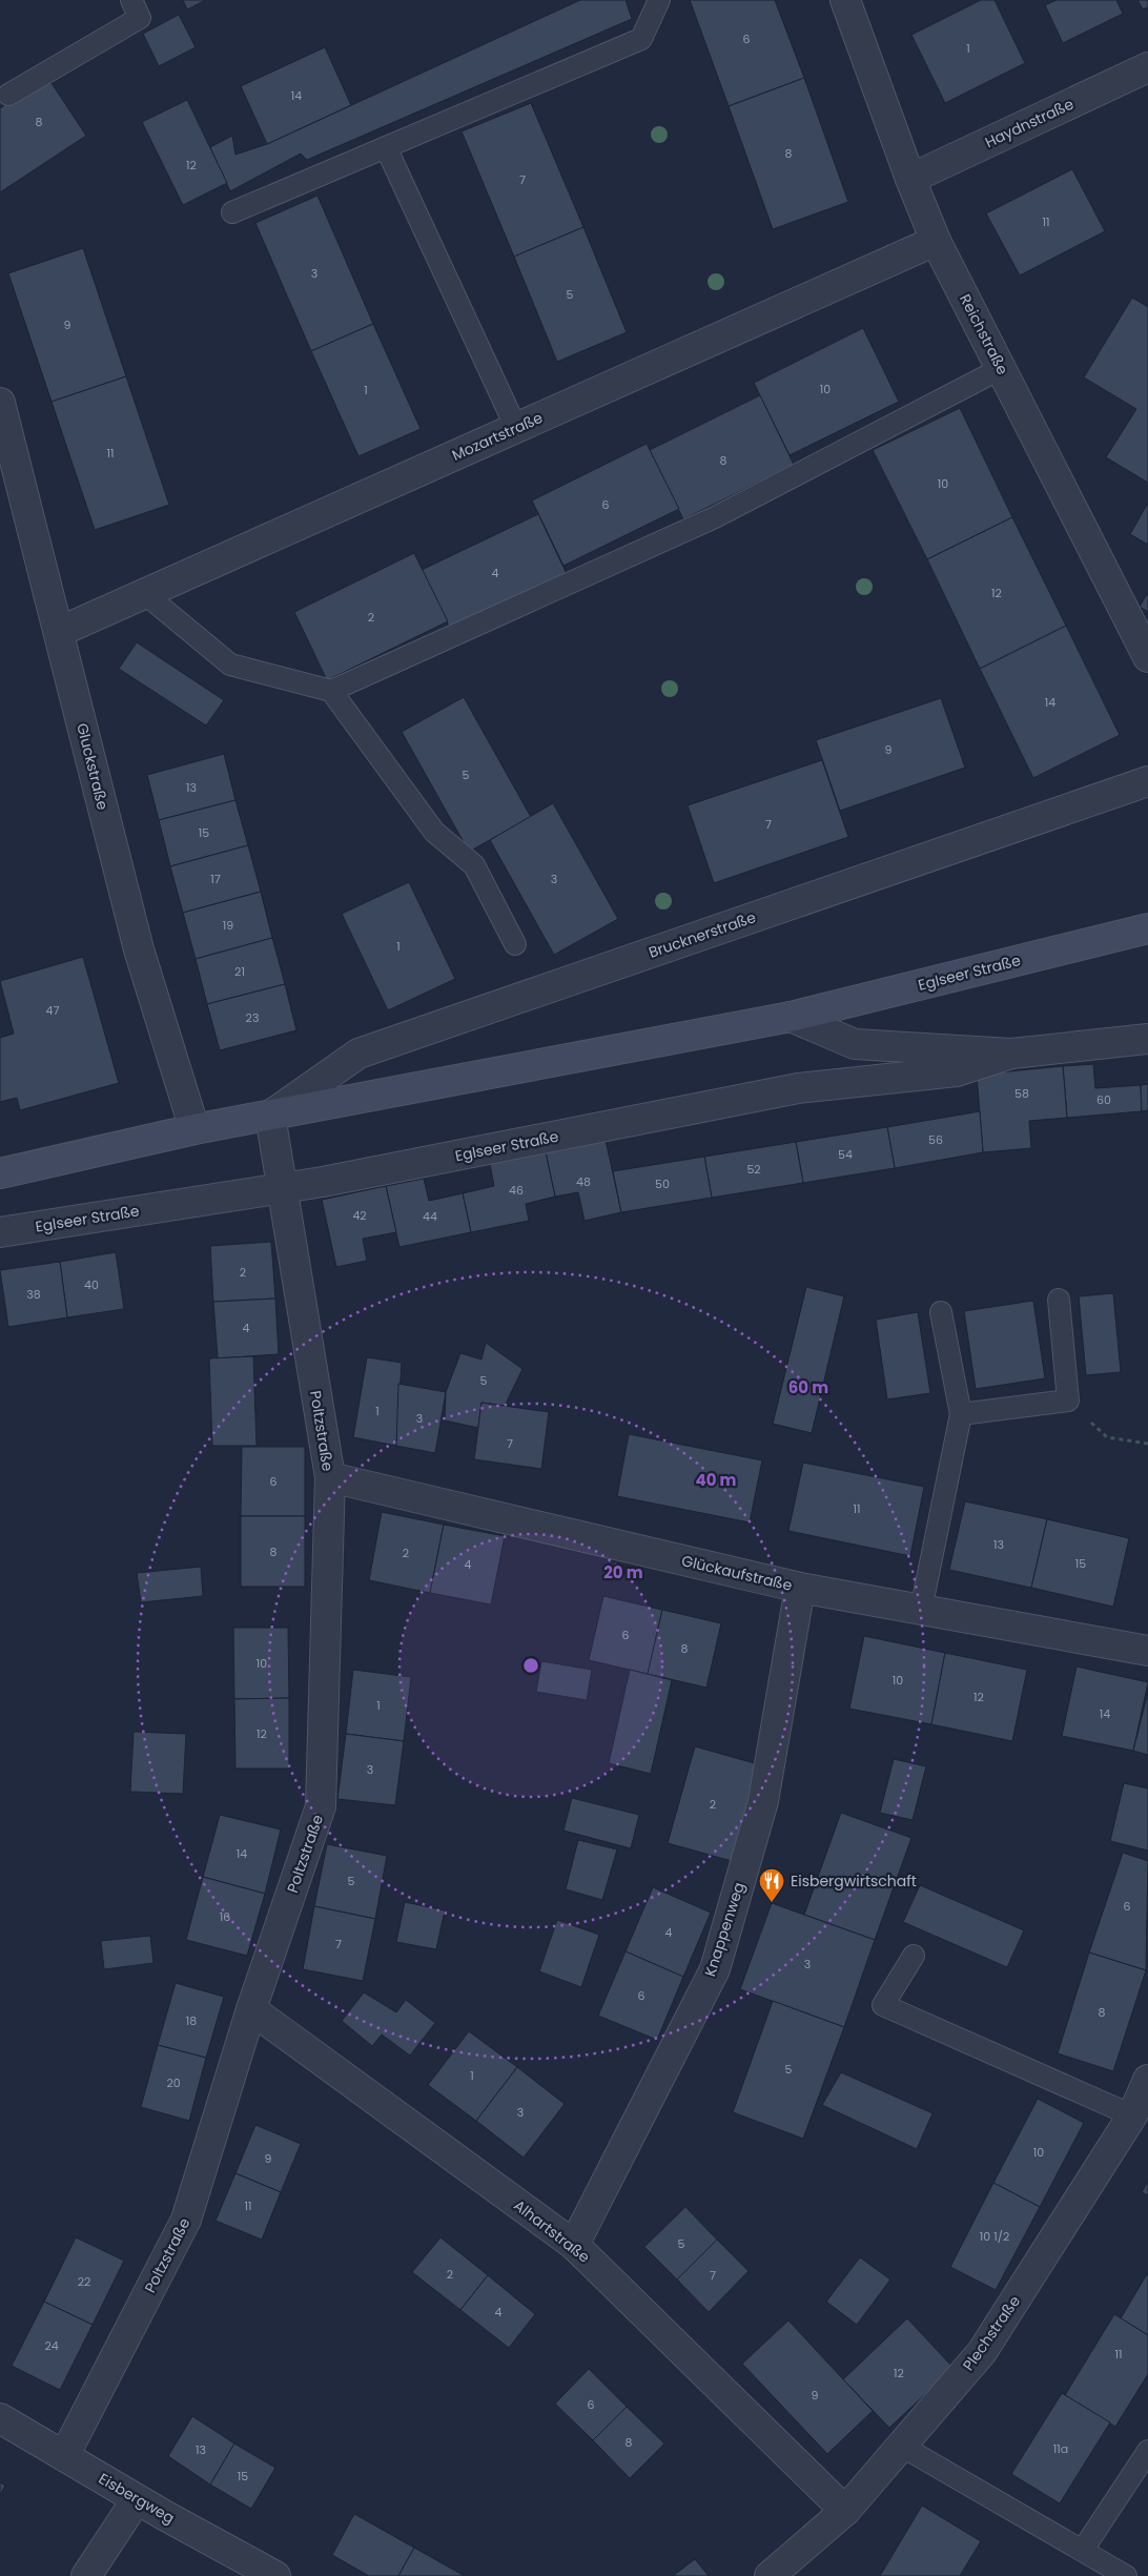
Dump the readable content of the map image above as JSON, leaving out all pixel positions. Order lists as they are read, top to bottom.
{
  "streets": {
    "street": [
      "Haydnstraße",
      "Reichstraße",
      "Mozartstraße",
      "Gluckstraße",
      "Brucknerstraße",
      "Eglseer Straße",
      "Poltzstraße",
      "Glückaufstraße",
      "Knappenweg",
      "Alhartstraße",
      "Plechstraße",
      "Eisbergweg"
    ]
  },
  "crossings": [
    ["Haydnstraße", "Reichstraße"],
    ["Reichstraße", "Mozartstraße"],
    ["Mozartstraße", "Gluckstraße"],
    ["Gluckstraße", "Eglseer Straße"],
    ["Brucknerstraße", "Eglseer Straße"],
    ["Brucknerstraße", "Poltzstraße"],
    ["Eglseer Straße", "Poltzstraße"],
    ["Poltzstraße", "Glückaufstraße"],
    ["Poltzstraße", "Alhartstraße"],
    ["Poltzstraße", "Eisbergweg"],
    ["Glückaufstraße", "Knappenweg"],
    ["Knappenweg", "Alhartstraße"],
    ["Alhartstraße", "Plechstraße"]
  ],
  "places": {
    "restaurant": ["Eisbergwirtschaft"]
  },
  "house_numbers": [
    "6",
    "1",
    "14",
    "8",
    "8",
    "12",
    "7",
    "11",
    "3",
    "5",
    "9",
    "10",
    "1",
    "11",
    "8",
    "10",
    "6",
    "4",
    "12",
    "2",
    "14",
    "9",
    "5",
    "13",
    "7",
    "15",
    "17",
    "3",
    "19",
    "1",
    "21",
    "47",
    "23",
    "58",
    "60",
    "56",
    "54",
    "52",
    "48",
    "50",
    "46",
    "42",
    "44",
    "2",
    "40",
    "38",
    "4",
    "5",
    "1",
    "3",
    "7",
    "6",
    "11",
    "13",
    "8",
    "2",
    "15",
    "4",
    "6",
    "8",
    "10",
    "10",
    "12",
    "1",
    "14",
    "12",
    "3",
    "2",
    "14",
    "5",
    "6",
    "16",
    "4",
    "7",
    "3",
    "6",
    "8",
    "18",
    "5",
    "1",
    "20",
    "3",
    "10",
    "9",
    "11",
    "10 1/2",
    "5",
    "2",
    "7",
    "22",
    "4",
    "24",
    "11",
    "12",
    "9",
    "6",
    "8",
    "11a",
    "13",
    "15"
  ],
  "rings": ["60 m", "40 m", "20 m"]
}
